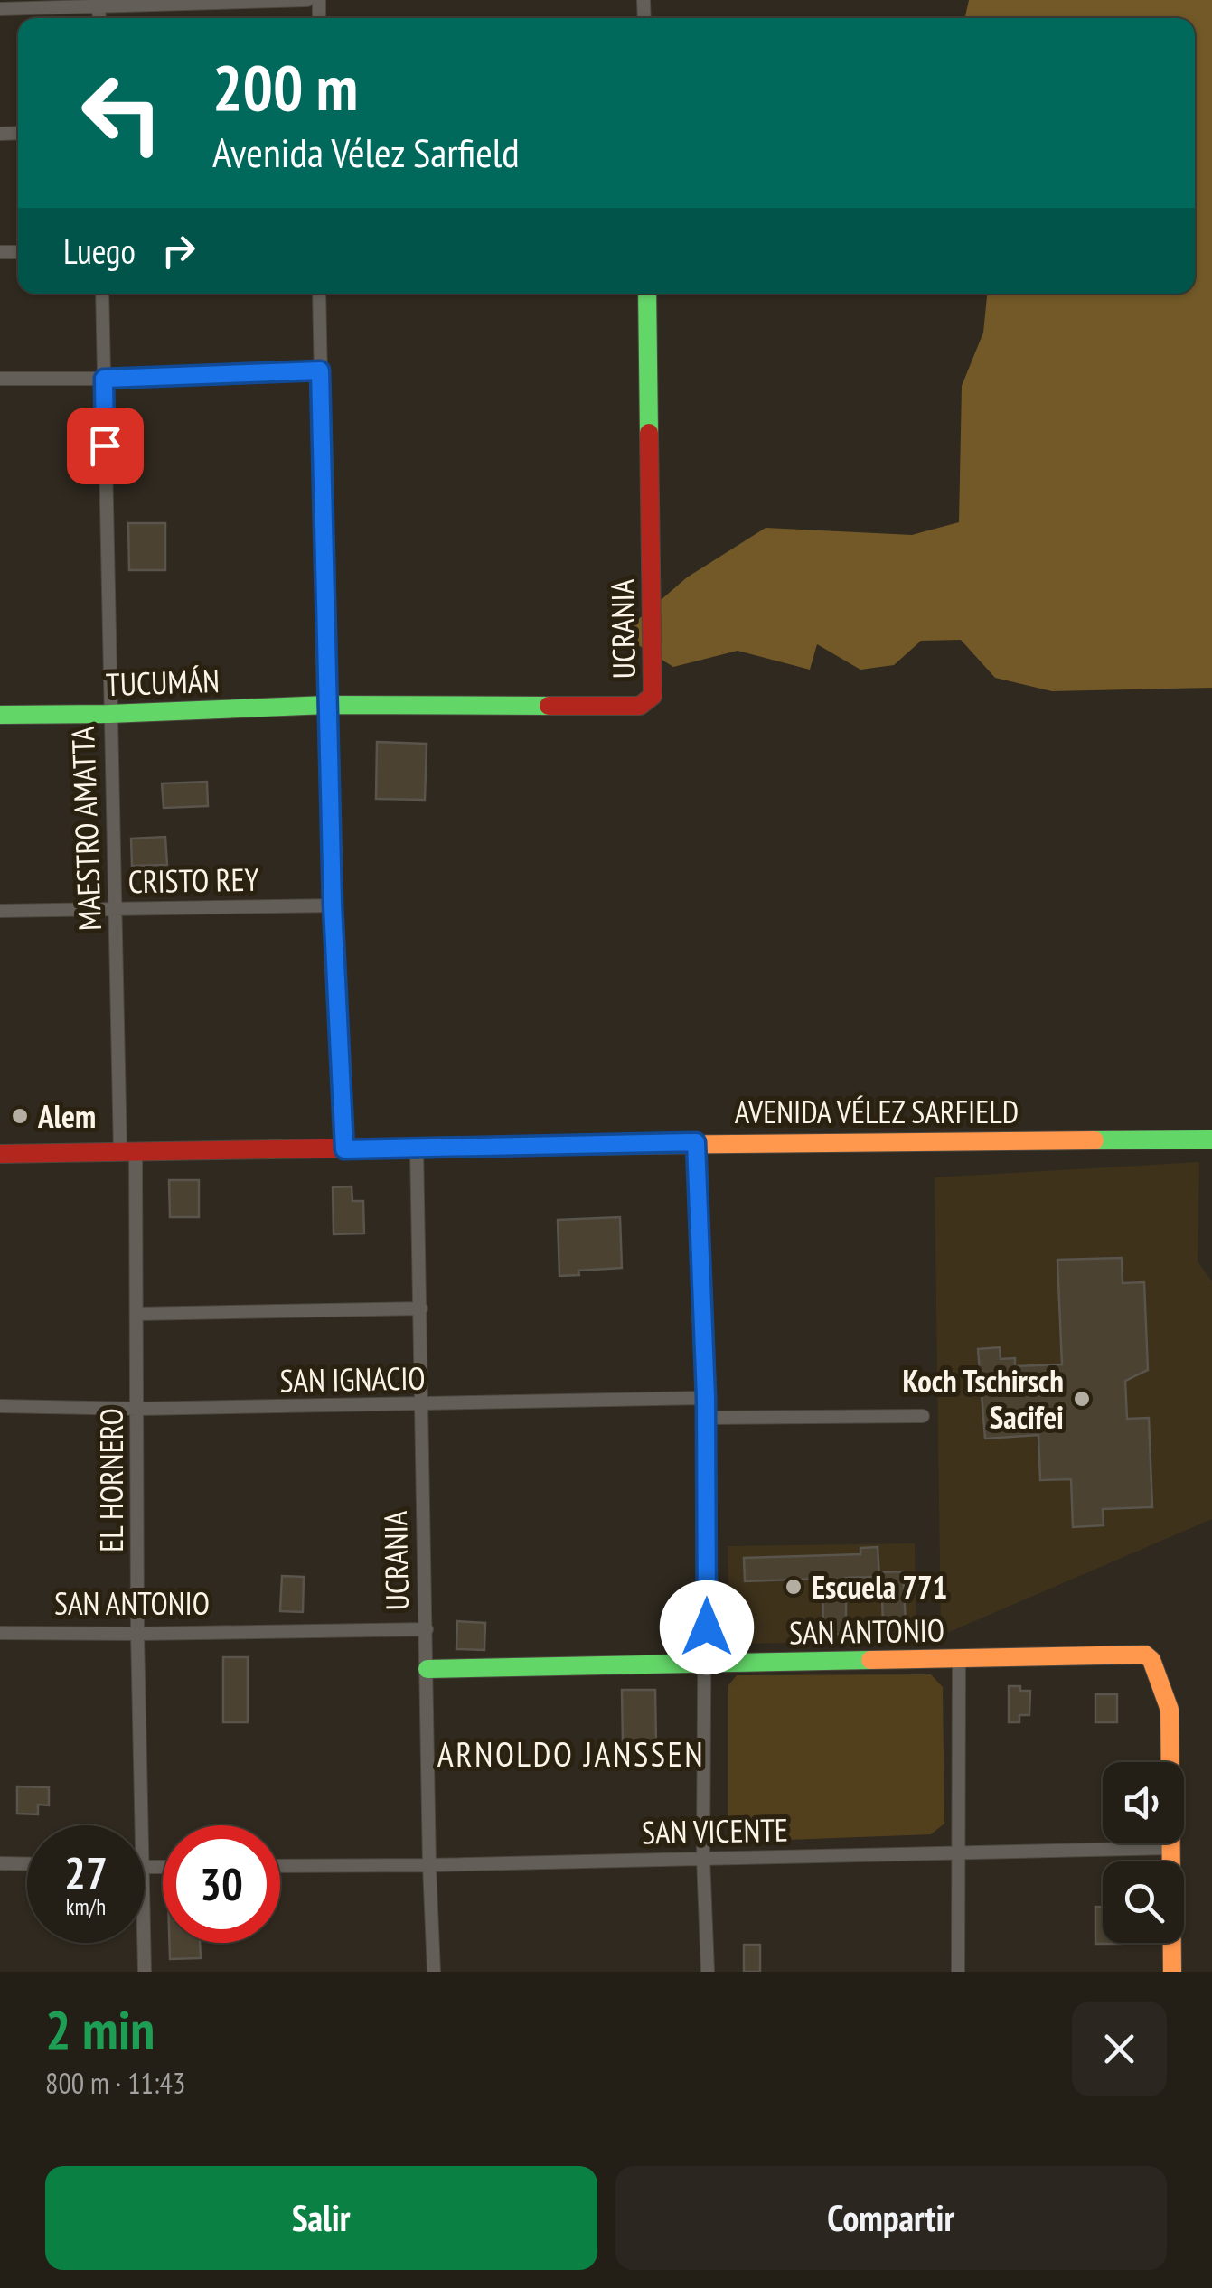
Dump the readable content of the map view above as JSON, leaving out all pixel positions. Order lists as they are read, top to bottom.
{
  "streets": {
    "street": [
      "UCRANIA",
      "TUCUMÁN",
      "MAESTRO AMATTA",
      "CRISTO REY",
      "AVENIDA VÉLEZ SARFIELD",
      "SAN IGNACIO",
      "EL HORNERO",
      "SAN ANTONIO",
      "SAN VICENTE"
    ]
  },
  "crossings": [
    ["UCRANIA", "TUCUMÁN"],
    ["UCRANIA", "AVENIDA VÉLEZ SARFIELD"],
    ["UCRANIA", "SAN IGNACIO"],
    ["UCRANIA", "SAN ANTONIO"],
    ["UCRANIA", "SAN VICENTE"],
    ["TUCUMÁN", "MAESTRO AMATTA"],
    ["MAESTRO AMATTA", "CRISTO REY"],
    ["MAESTRO AMATTA", "AVENIDA VÉLEZ SARFIELD"],
    ["MAESTRO AMATTA", "EL HORNERO"],
    ["AVENIDA VÉLEZ SARFIELD", "EL HORNERO"],
    ["SAN IGNACIO", "EL HORNERO"],
    ["EL HORNERO", "SAN ANTONIO"],
    ["SAN ANTONIO", "SAN VICENTE"]
  ],
  "districts": ["ARNOLDO JANSSEN"],
  "places": ["Alem", "Koch Tschirsch Sacifei", "Escuela 771"],
  "page": {
    "turn": ["200 m", "Avenida Vélez Sarfield"],
    "then": "Luego",
    "speed": "27 km/h",
    "limit": "30",
    "heading": ["2 min", "800 m · 11:43"],
    "buttons": ["Salir", "Compartir"]
  }
}
